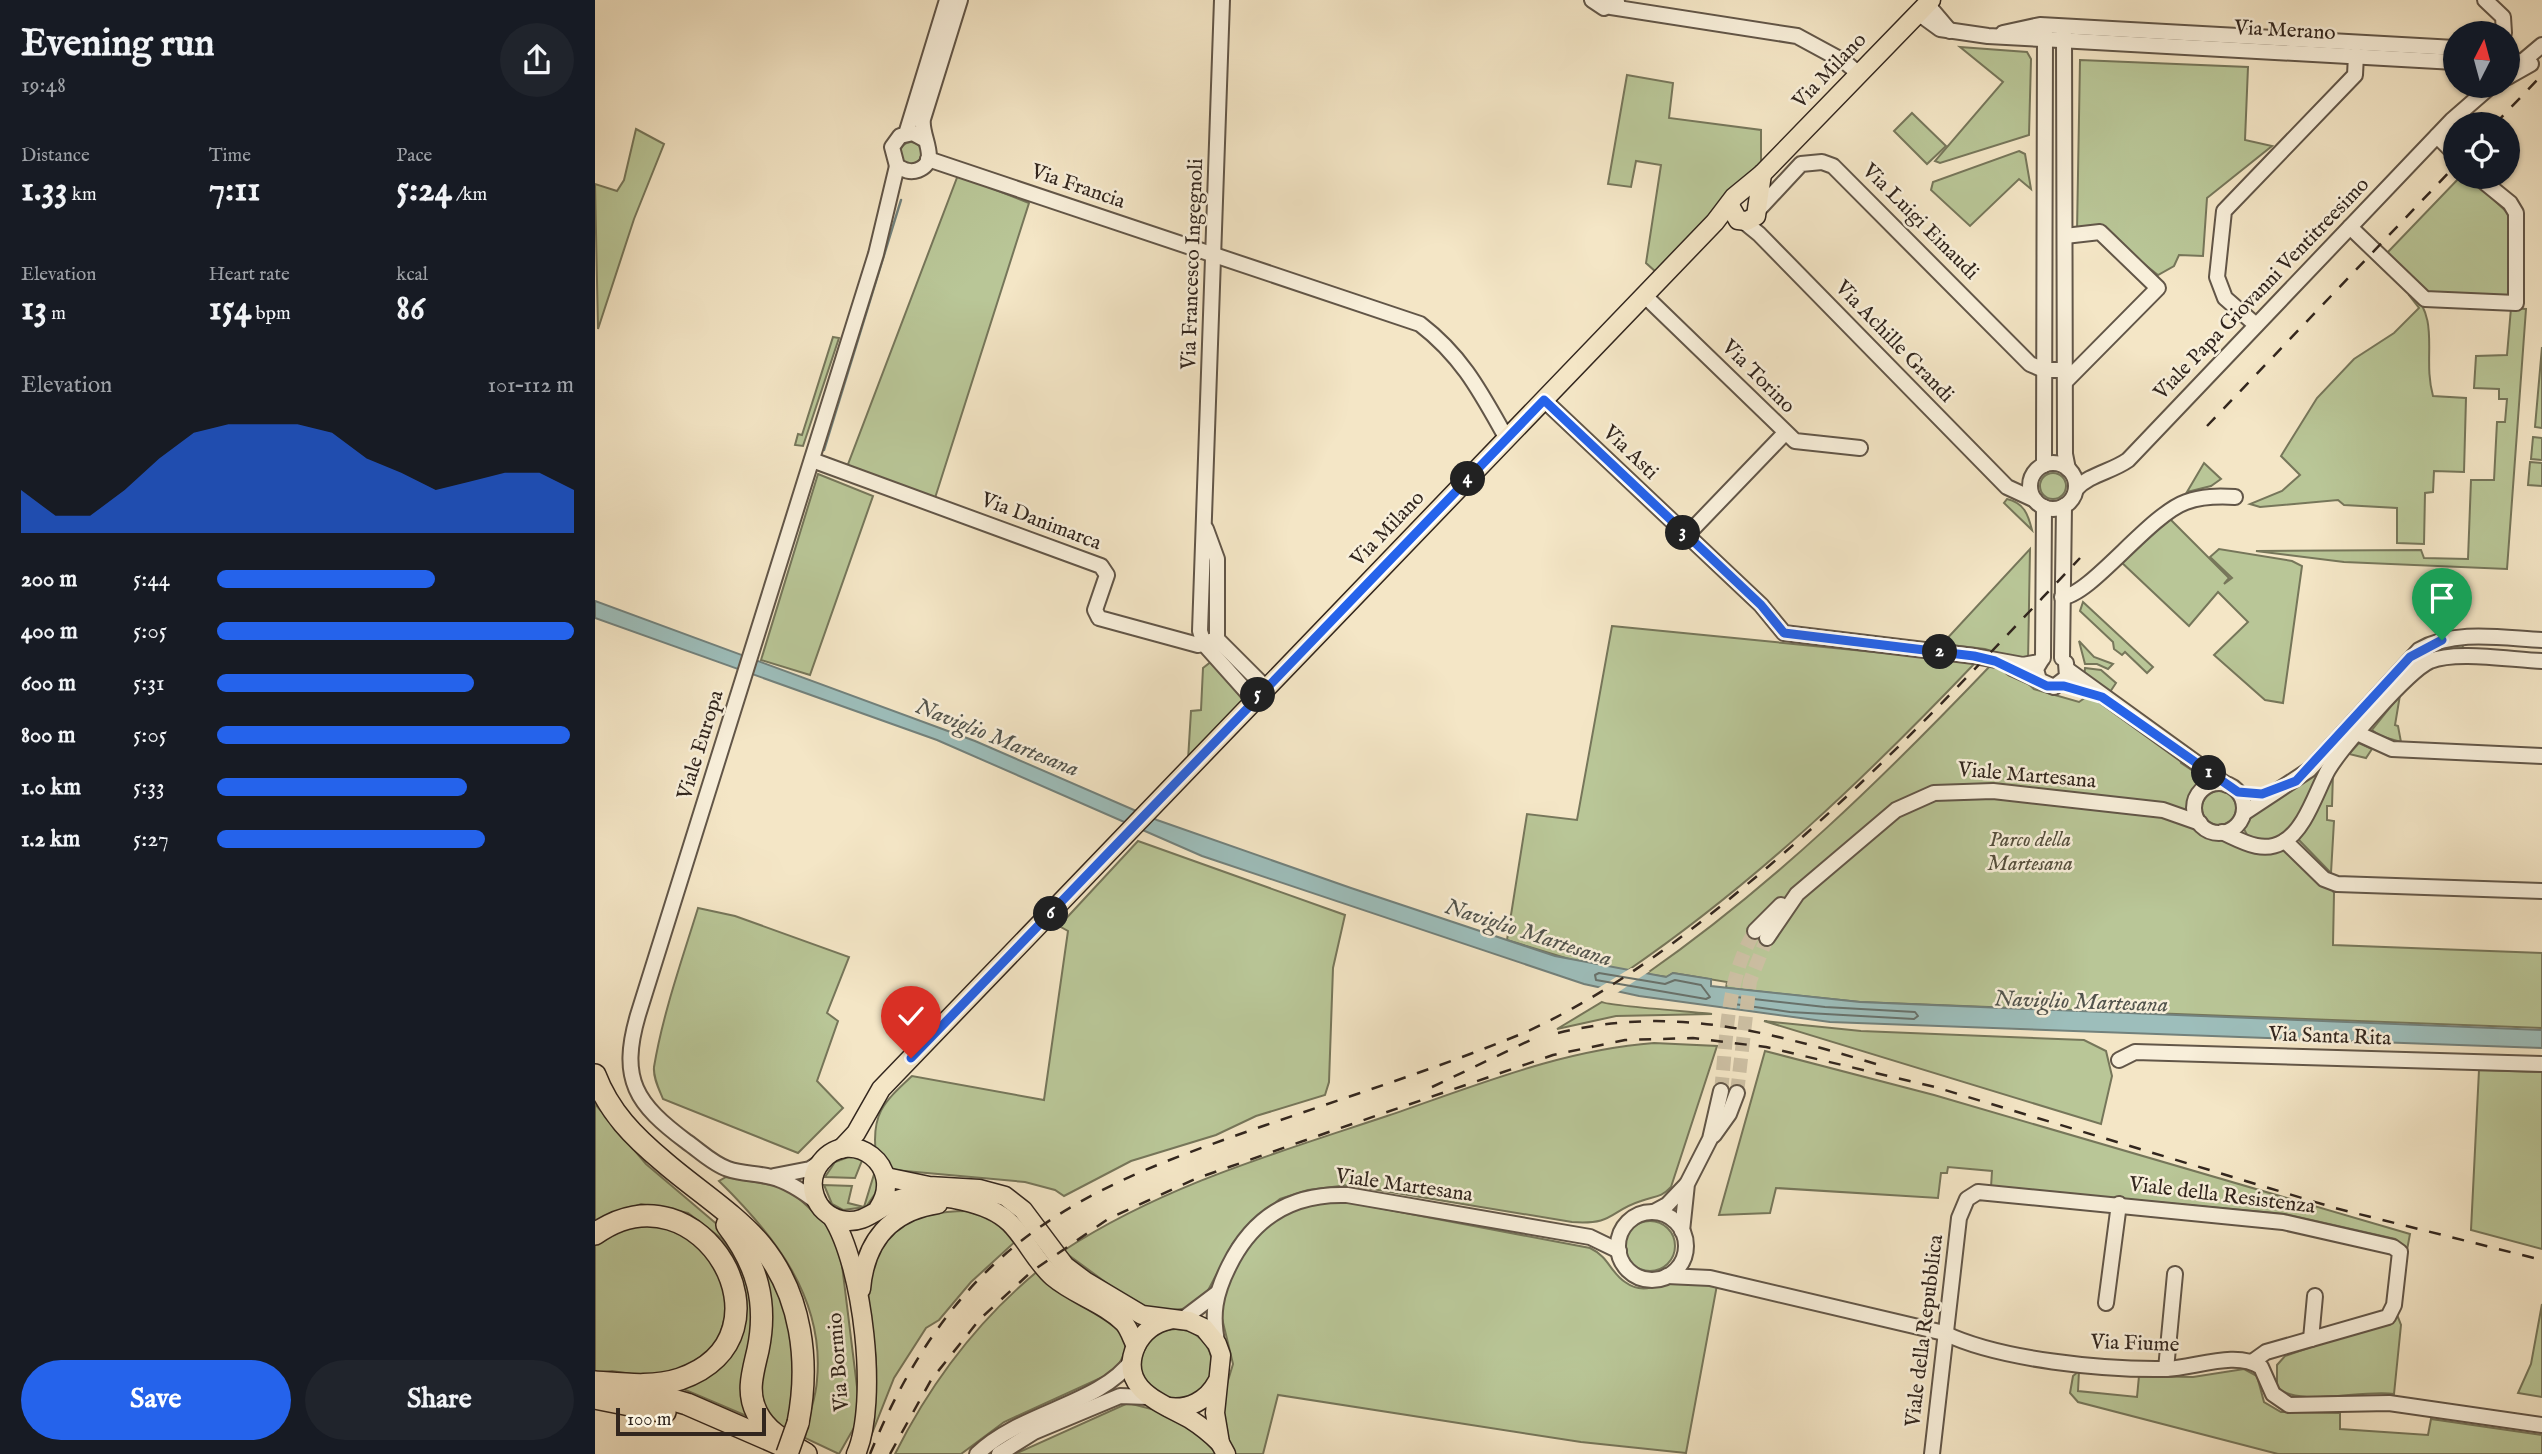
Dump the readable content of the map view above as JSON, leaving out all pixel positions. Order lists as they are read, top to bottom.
{
  "streets": {
    "main road": ["Via Milano", "Via Bormio"],
    "street": [
      "Via Merano",
      "Via Francia",
      "Via Luigi Einaudi",
      "Via Francesco Ingegnoli",
      "Viale Papa Giovanni Ventitreesimo",
      "Via Achille Grandi",
      "Via Torino",
      "Via Asti",
      "Via Danimarca",
      "Viale Europa",
      "Viale Martesana",
      "Via Santa Rita",
      "Viale della Resistenza",
      "Viale della Repubblica",
      "Via Fiume"
    ]
  },
  "crossings": [
    ["Via Merano", "Via Milano"],
    ["Via Milano", "Via Francia"],
    ["Via Milano", "Via Luigi Einaudi"],
    ["Via Milano", "Via Achille Grandi"],
    ["Via Milano", "Via Torino"],
    ["Via Milano", "Via Asti"],
    ["Via Francia", "Via Francesco Ingegnoli"],
    ["Via Francia", "Viale Europa"],
    ["Via Luigi Einaudi", "Via Achille Grandi"],
    ["Via Francesco Ingegnoli", "Via Danimarca"],
    ["Viale Papa Giovanni Ventitreesimo", "Via Achille Grandi"],
    ["Via Danimarca", "Viale Europa"],
    ["Viale Europa", "Via Bormio"],
    ["Viale Martesana", "Via Fiume"],
    ["Viale della Resistenza", "Viale della Repubblica"],
    ["Viale della Resistenza", "Via Fiume"],
    ["Viale della Repubblica", "Via Fiume"]
  ],
  "water": ["Naviglio Martesana"],
  "parks": ["Parco della Martesana"],
  "scale_bar": "100 m",
  "north": "top",
  "page": {
    "heading": ["Evening run", "19:48"],
    "stats": [
      ["Distance", "1.33 km"],
      ["Time", "7:11"],
      ["Pace", "5:24 /km"],
      ["Elevation", "13 m"],
      ["Heart rate", "154 bpm"],
      ["kcal", "86"]
    ],
    "chart": ["Elevation", "101–112 m"],
    "pins": [
      "4",
      "3",
      "2",
      "5",
      "1",
      "6"
    ],
    "list": [
      {
        "name": "200 m",
        "note": "5:44"
      },
      {
        "name": "400 m",
        "note": "5:05"
      },
      {
        "name": "600 m",
        "note": "5:31"
      },
      {
        "name": "800 m",
        "note": "5:05"
      },
      {
        "name": "1.0 km",
        "note": "5:33"
      },
      {
        "name": "1.2 km",
        "note": "5:27"
      }
    ],
    "buttons": ["Save", "Share"],
    "scale": "100 m"
  }
}
